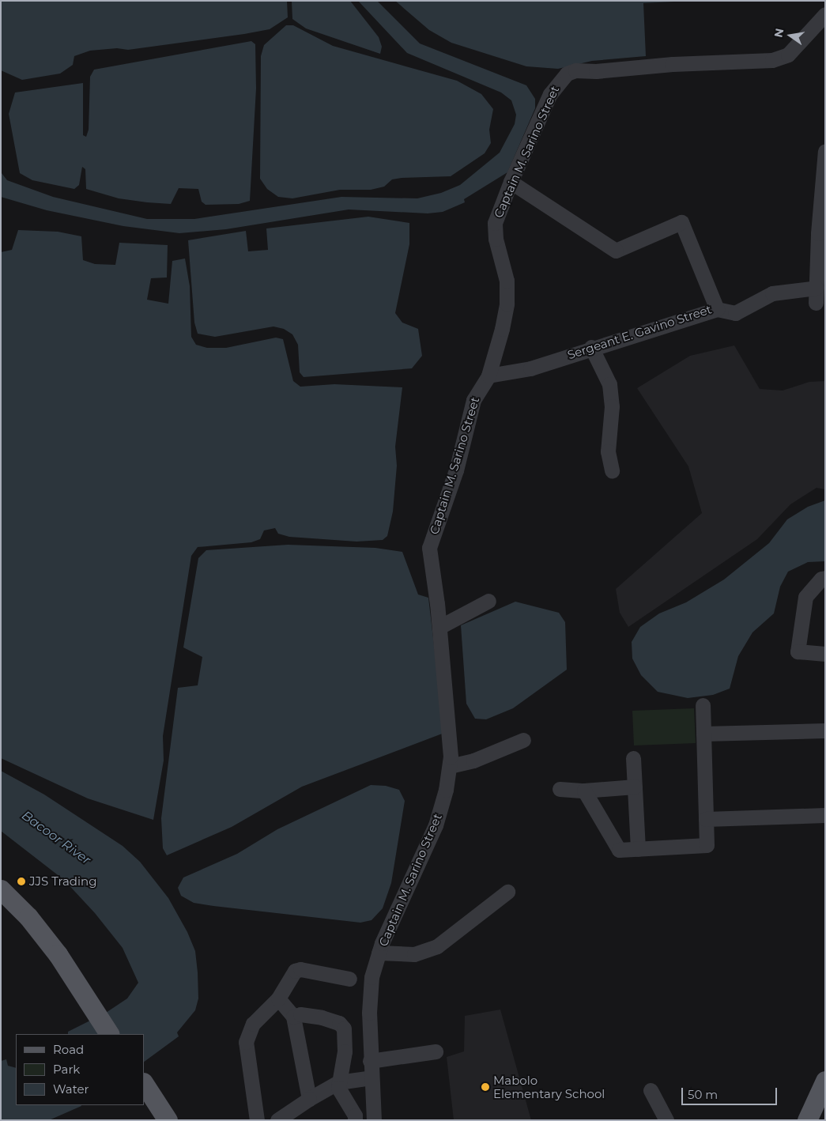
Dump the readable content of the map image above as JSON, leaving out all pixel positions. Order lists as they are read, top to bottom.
{
  "streets": {
    "street": ["Captain M. Sarino Street", "Sergeant E. Gavino Street"]
  },
  "crossings": [
    ["Captain M. Sarino Street", "Sergeant E. Gavino Street"]
  ],
  "water": ["Bacoor River"],
  "places": ["JJS Trading", "Mabolo Elementary School"],
  "legend": ["Road", "Park", "Water"],
  "scale_bar": "50 m",
  "north": "left"
}
